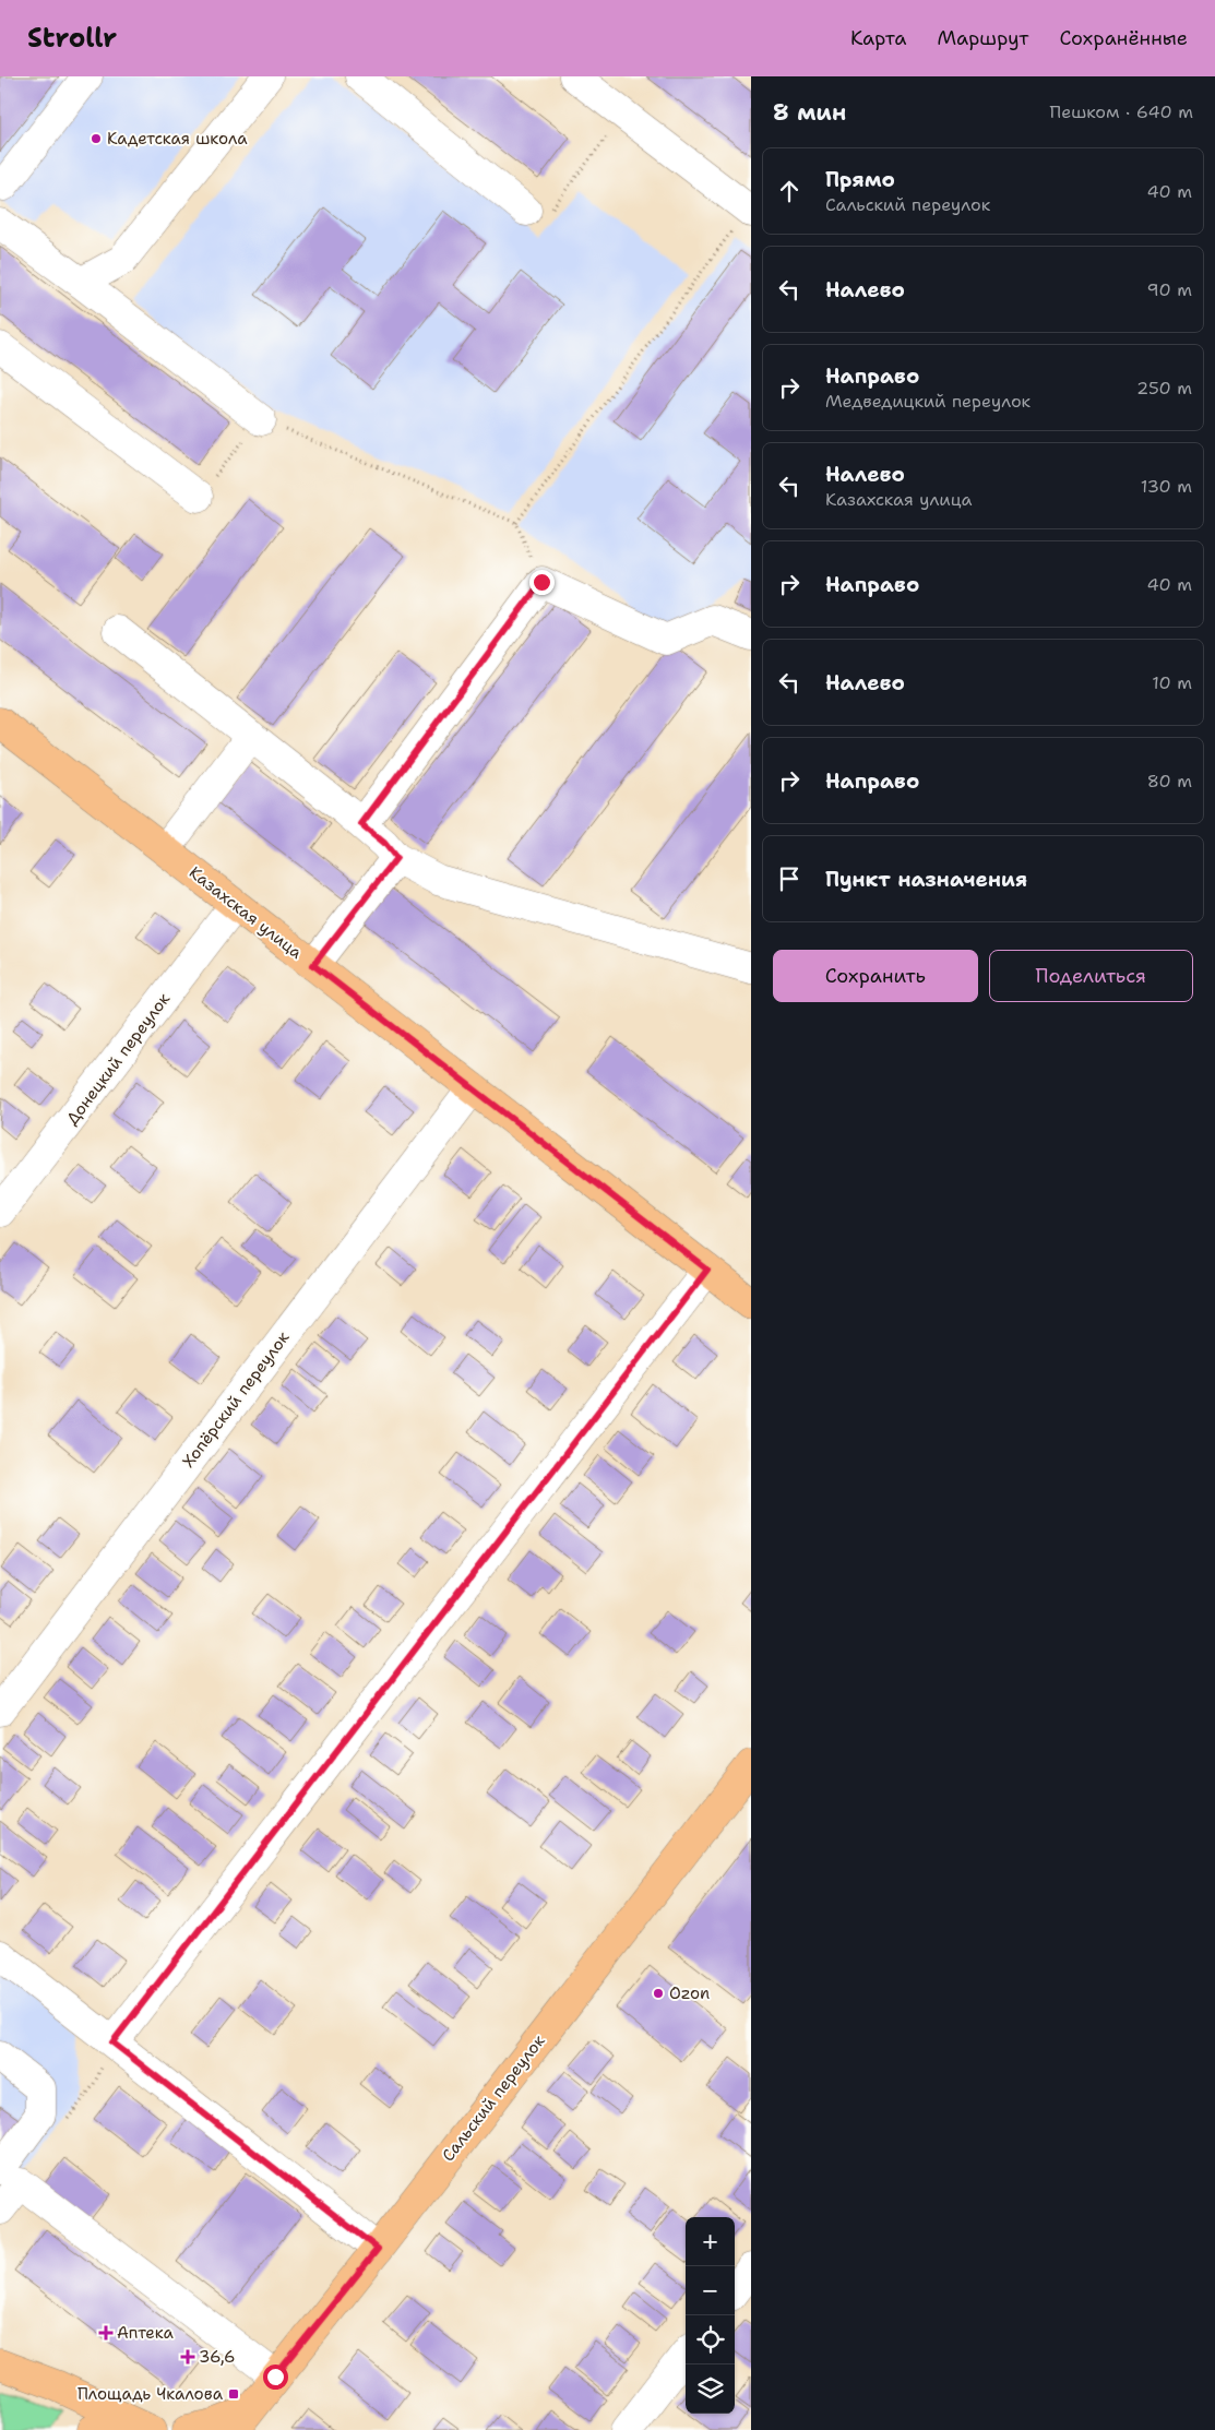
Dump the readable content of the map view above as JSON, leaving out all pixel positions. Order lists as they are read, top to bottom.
{
  "streets": {
    "main road": ["Казахская улица", "Сальский переулок"],
    "street": ["Донецкий переулок", "Хопёрский переулок"]
  },
  "crossings": [
    ["Казахская улица", "Донецкий переулок"],
    ["Казахская улица", "Хопёрский переулок"]
  ],
  "places": {
    "other": ["Кадетская школа", "Ozon"],
    "health": ["Аптека", "36,6"],
    "transit": ["Площадь Чкалова"]
  },
  "page": {
    "header": "Strollr",
    "nav": ["Карта", "Маршрут", "Сохранённые"],
    "heading": ["8 мин", "Пешком · 640 m"],
    "list": [
      ["Прямо", "Сальский переулок", "40 m"],
      ["Налево", "90 m"],
      ["Направо", "Медведицкий переулок", "250 m"],
      ["Налево", "Казахская улица", "130 m"],
      ["Направо", "40 m"],
      ["Налево", "10 m"],
      ["Направо", "80 m"],
      "Пункт назначения"
    ],
    "buttons": ["Сохранить", "Поделиться"],
    "map_buttons": ["+", "−"]
  }
}
